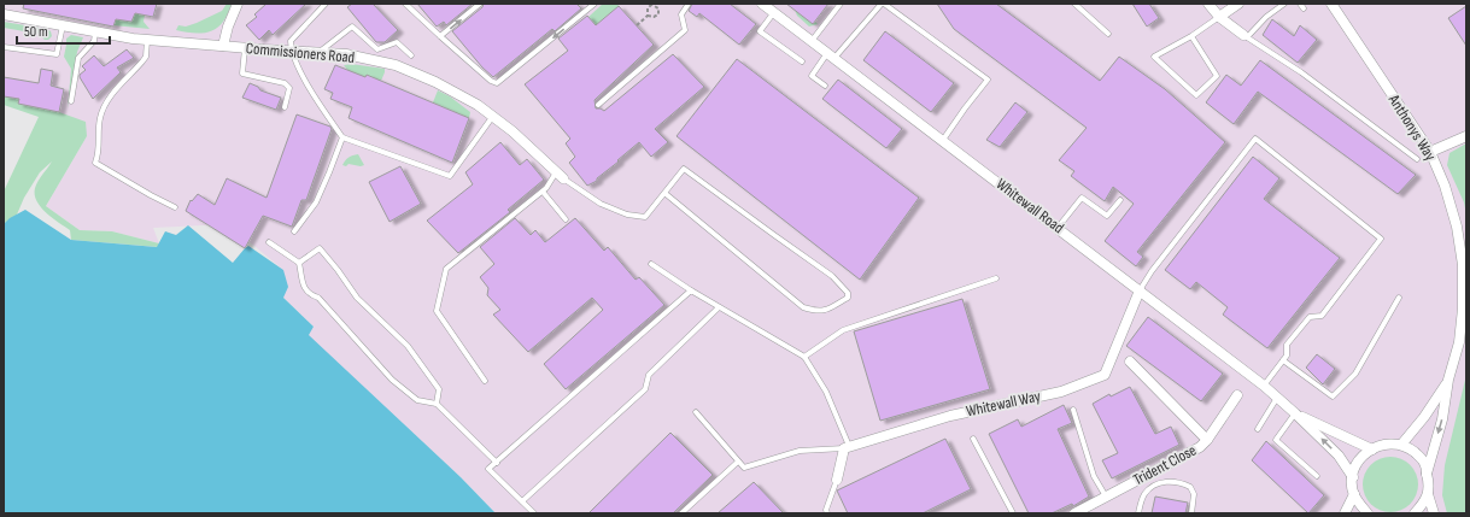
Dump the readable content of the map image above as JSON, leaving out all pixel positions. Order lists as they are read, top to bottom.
{
  "streets": {
    "street": [
      "Commissioners Road",
      "Anthonys Way",
      "Whitewall Road",
      "Whitewall Way",
      "Trident Close"
    ]
  },
  "crossings": [
    ["Whitewall Road", "Whitewall Way"]
  ],
  "scale_bar": "50 m"
}
